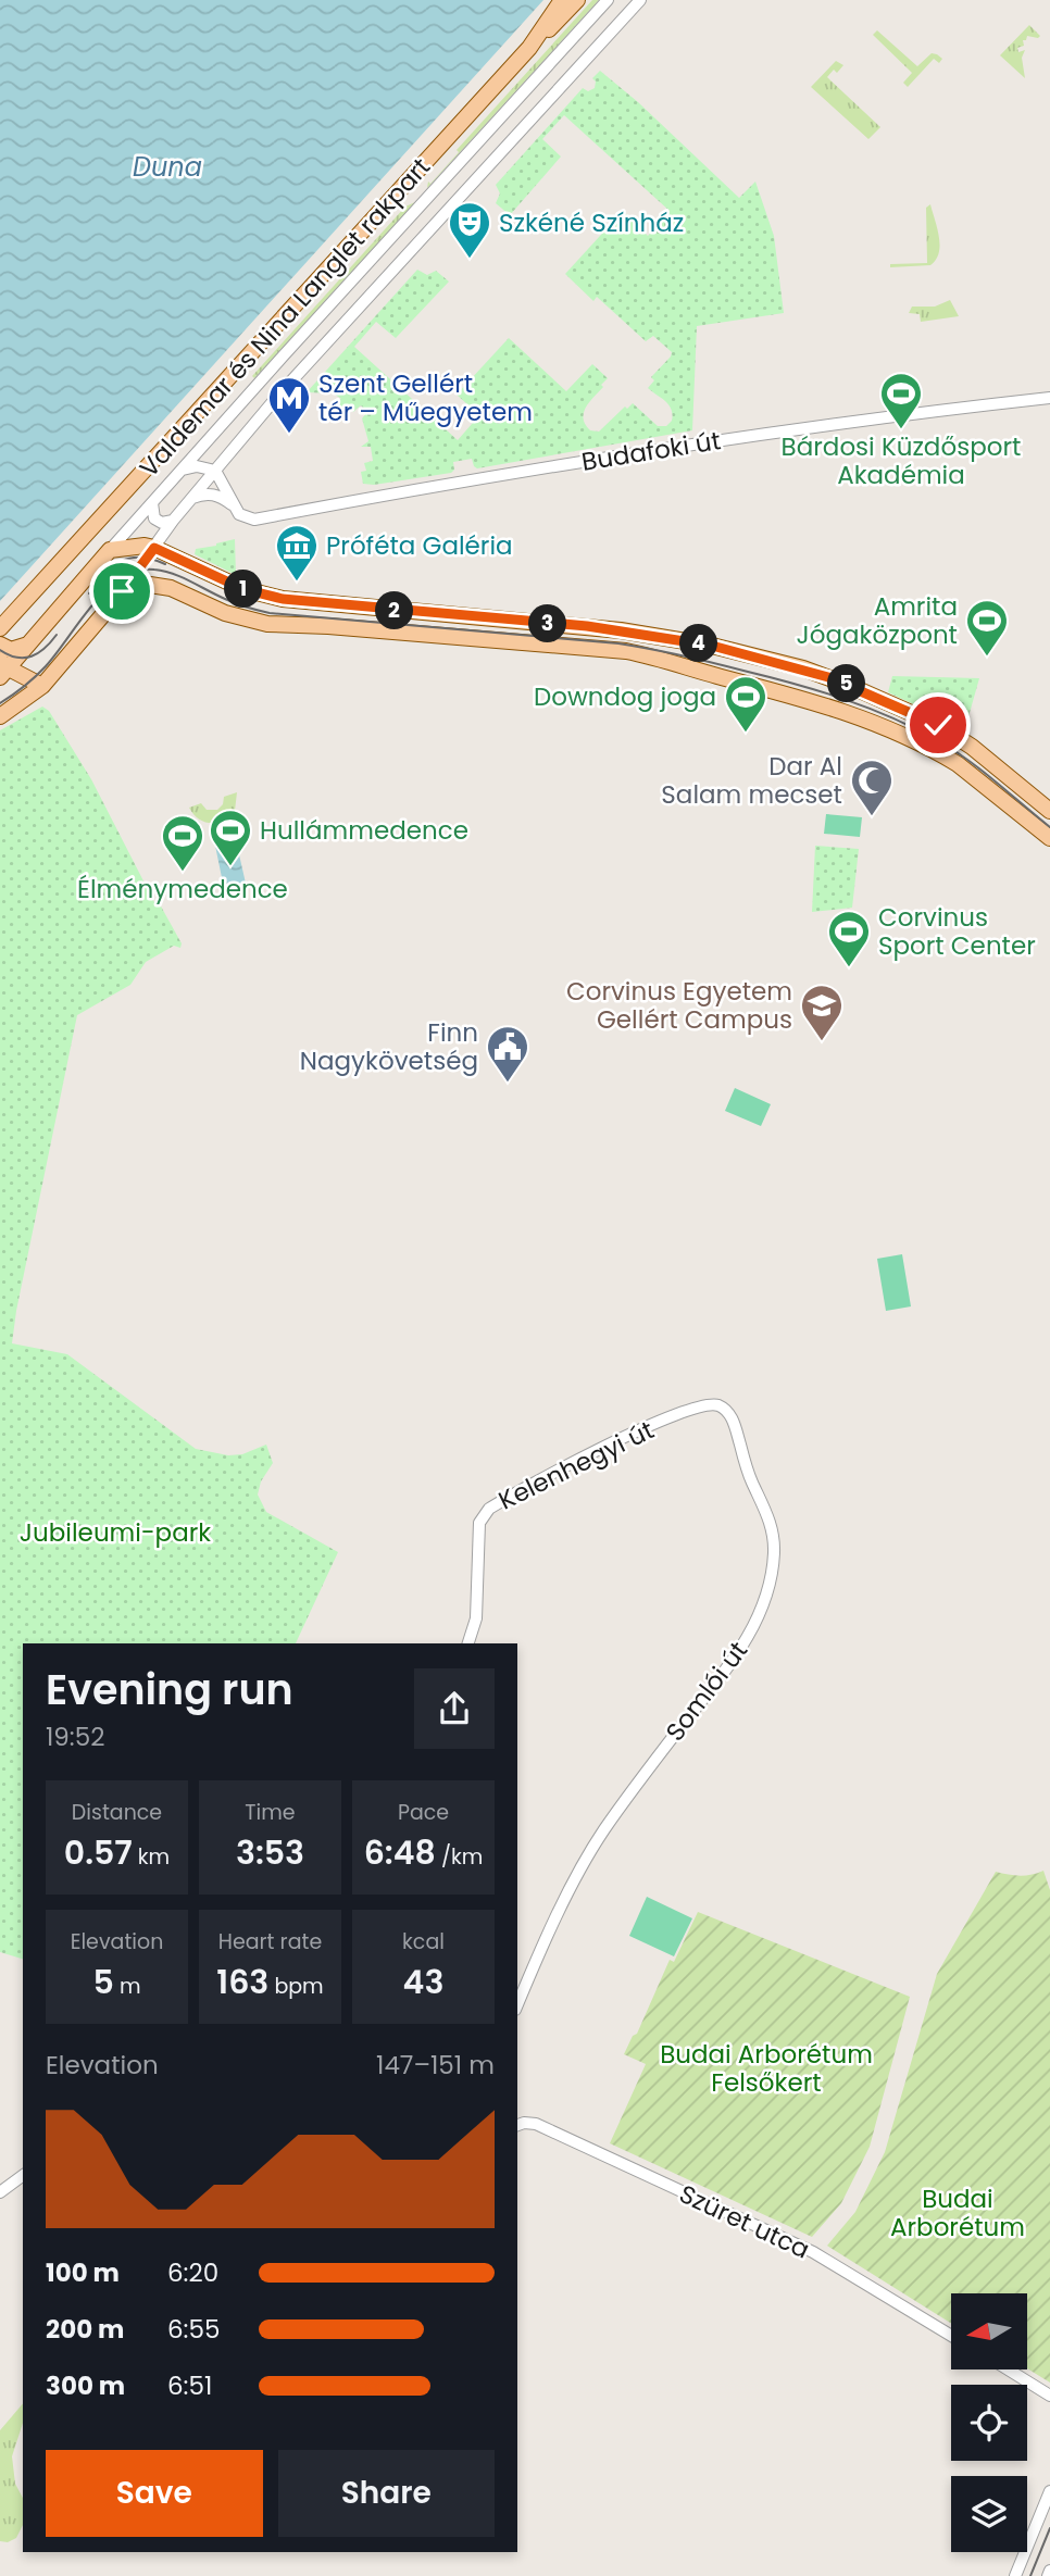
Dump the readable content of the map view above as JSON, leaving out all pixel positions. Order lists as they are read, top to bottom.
{
  "streets": {
    "main road": ["Valdemar és Nina Langlet rakpart"],
    "street": [
      "Budafoki út",
      "Kelenhegyi út",
      "Somlói út",
      "Szüret utca"
    ]
  },
  "crossings": [
    ["Kelenhegyi út", "Somlói út"]
  ],
  "water": ["Duna"],
  "parks": ["Jubileumi-park", "Budai Arborétum Felsőkert", "Budai Arborétum"],
  "places": {
    "theatre": ["Szkéné Színház"],
    "sports": [
      "Bárdosi Küzdősport Akadémia",
      "Amrita Jógaközpont",
      "Downdog joga",
      "Hullámmedence",
      "Élménymedence",
      "Corvinus Sport Center"
    ],
    "metro station": ["Szent Gellért tér – Műegyetem"],
    "museum": ["Próféta Galéria"],
    "mosque": ["Dar Al Salam mecset"],
    "school or university": ["Corvinus Egyetem Gellért Campus"],
    "public building": ["Finn Nagykövetség"]
  },
  "north": "left",
  "page": {
    "pins": [
      "1",
      "2",
      "3",
      "4",
      "5"
    ],
    "heading": ["Evening run", "19:52"],
    "stats": [
      ["Distance", "0.57 km"],
      ["Time", "3:53"],
      ["Pace", "6:48 /km"],
      ["Elevation", "5 m"],
      ["Heart rate", "163 bpm"],
      ["kcal", "43"]
    ],
    "chart": ["Elevation", "147–151 m"],
    "list": [
      {
        "name": "100 m",
        "note": "6:20"
      },
      {
        "name": "200 m",
        "note": "6:55"
      },
      {
        "name": "300 m",
        "note": "6:51"
      }
    ],
    "buttons": ["Save", "Share"]
  }
}
